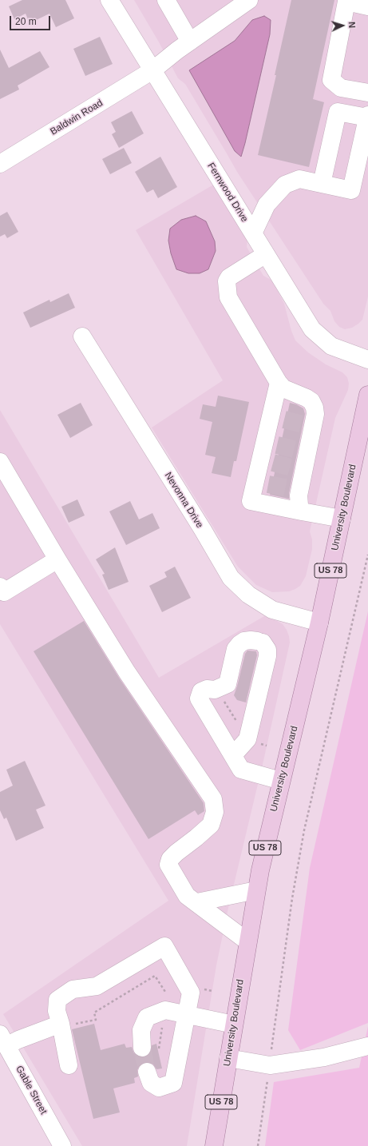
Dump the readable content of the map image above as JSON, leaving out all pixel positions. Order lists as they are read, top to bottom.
{
  "streets": {
    "main road": ["University Boulevard", "US 78"],
    "street": [
      "Baldwin Road",
      "Fernwood Drive",
      "Nevonna Drive",
      "Gable Street"
    ]
  },
  "crossings": [
    ["Baldwin Road", "Fernwood Drive"],
    ["Nevonna Drive", "University Boulevard"]
  ],
  "scale_bar": "20 m",
  "north": "right"
}
